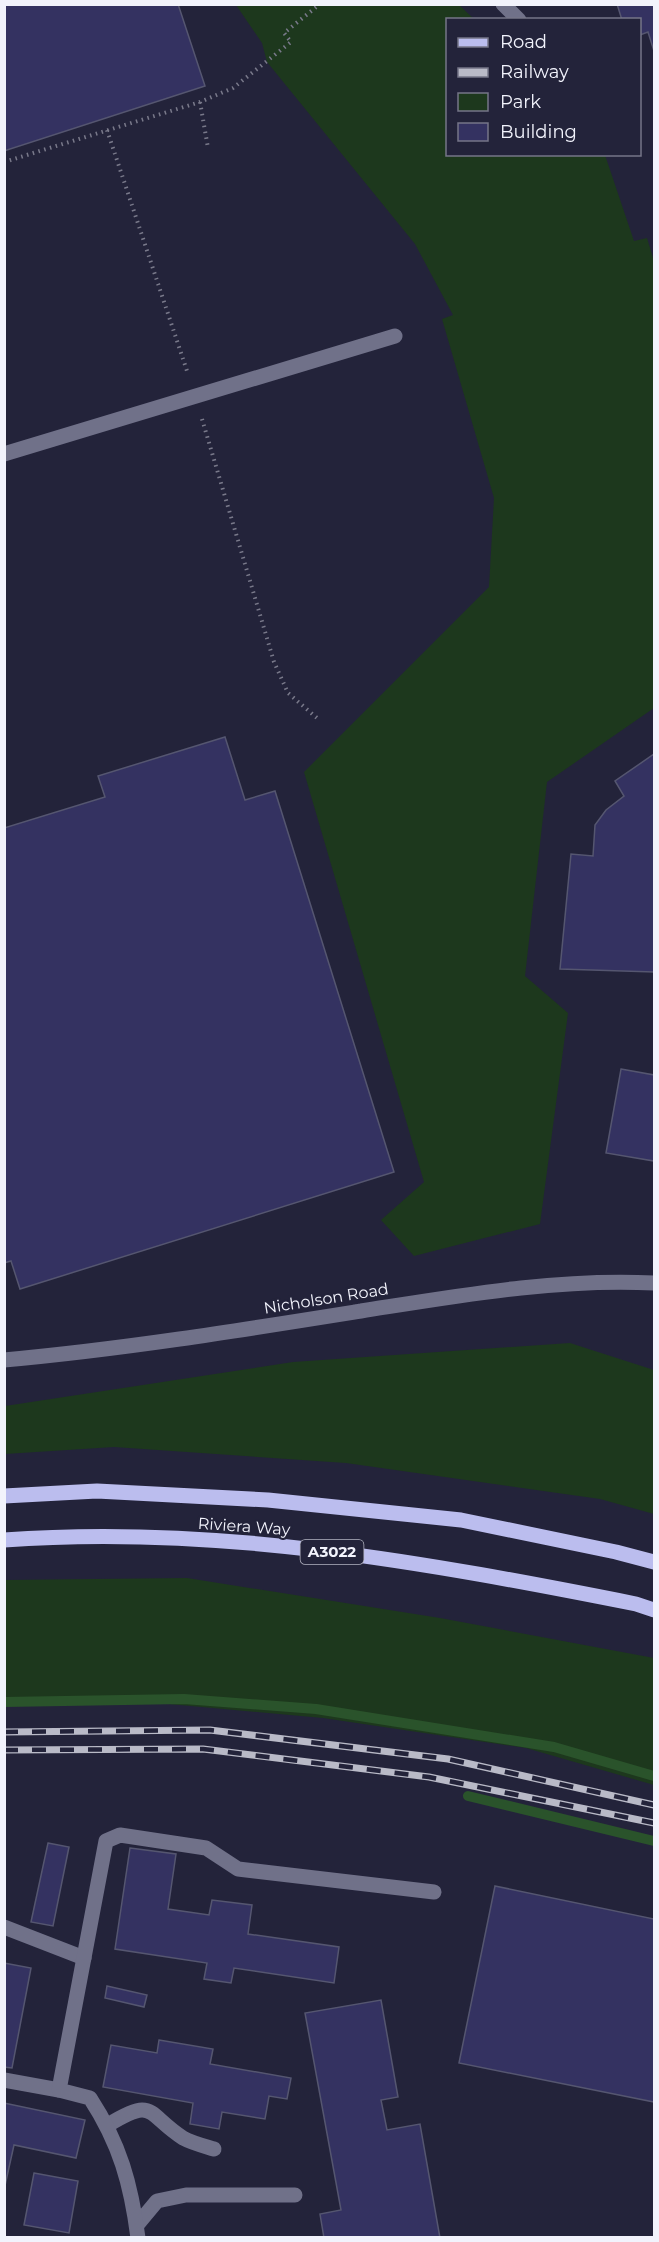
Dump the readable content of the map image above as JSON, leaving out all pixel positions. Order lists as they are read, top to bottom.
{
  "streets": {
    "main road": ["Riviera Way", "A3022"],
    "lane": ["Nicholson Road"]
  },
  "legend": [
    "Road",
    "Railway",
    "Park",
    "Building"
  ]
}
